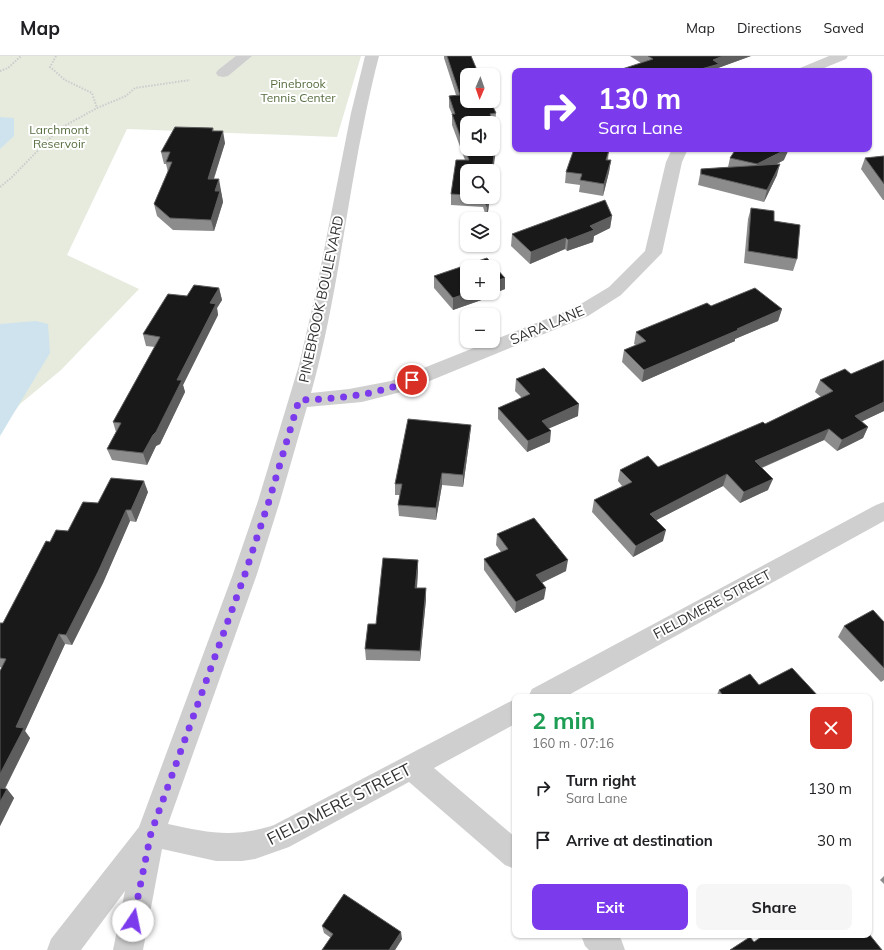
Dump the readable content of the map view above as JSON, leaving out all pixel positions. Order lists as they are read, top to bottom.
{
  "streets": {
    "street": ["PINEBROOK BOULEVARD", "SARA LANE", "FIELDMERE STREET"]
  },
  "crossings": [
    ["PINEBROOK BOULEVARD", "SARA LANE"],
    ["PINEBROOK BOULEVARD", "FIELDMERE STREET"]
  ],
  "parks": ["Pinebrook Tennis Center", "Larchmont Reservoir"],
  "north": "bottom",
  "page": {
    "header": "Map",
    "nav": ["Map", "Directions", "Saved"],
    "map_buttons": ["+", "−"],
    "turn": ["130 m", "Sara Lane"],
    "heading": ["2 min", "160 m · 07:16"],
    "list": [
      {
        "name": "Turn right",
        "note": "Sara Lane",
        "value": "130 m"
      },
      {
        "name": "Arrive at destination",
        "value": "30 m"
      }
    ],
    "buttons": ["Exit", "Share"]
  }
}
